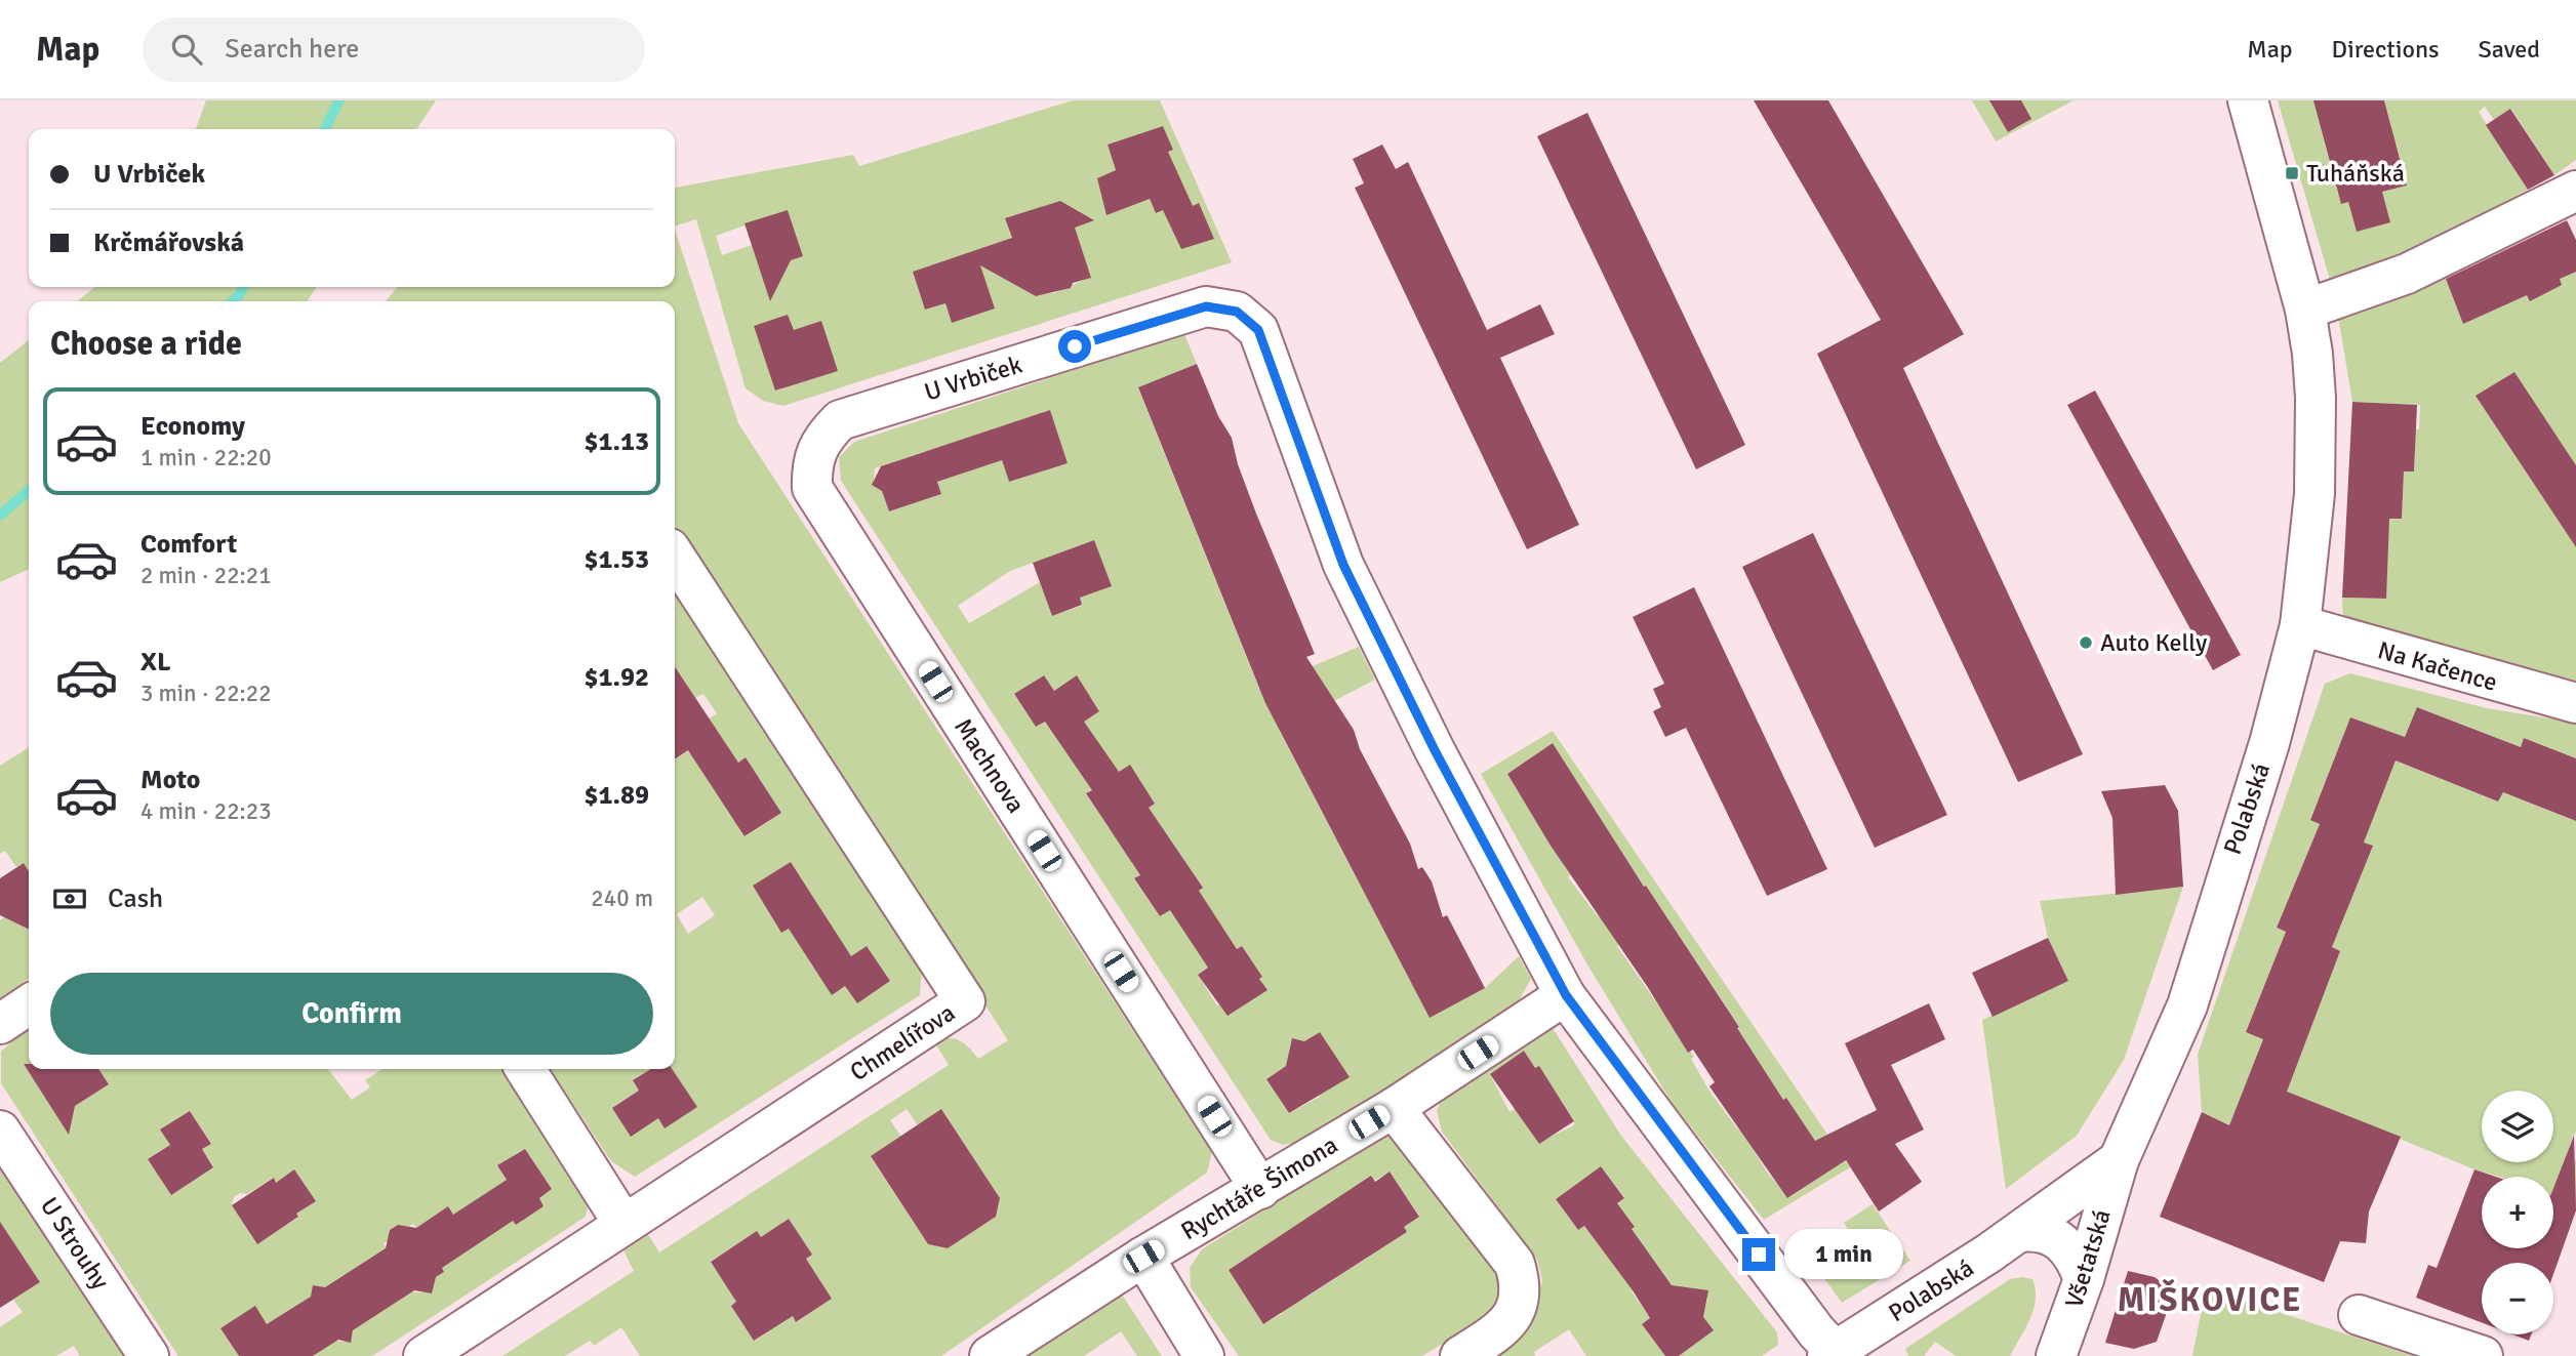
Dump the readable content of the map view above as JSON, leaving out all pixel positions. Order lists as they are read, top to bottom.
{
  "streets": {
    "street": [
      "U Vrbiček",
      "Na Kačence",
      "Machnova",
      "Polabská",
      "Chmelířova",
      "Rychtáře Šimona",
      "U Strouhy",
      "Všetatská"
    ]
  },
  "crossings": [
    ["U Vrbiček", "Machnova"],
    ["U Vrbiček", "Rychtáře Šimona"],
    ["Na Kačence", "Polabská"],
    ["Machnova", "Rychtáře Šimona"],
    ["Polabská", "Všetatská"]
  ],
  "districts": ["MIŠKOVICE"],
  "places": {
    "transit": ["Tuháňská"],
    "other": ["Auto Kelly"]
  },
  "page": {
    "header": "Map",
    "search": "Search here",
    "nav": ["Map", "Directions", "Saved"],
    "banner": ["U Vrbiček", "Krčmářovská"],
    "heading": "Choose a ride",
    "list": [
      {
        "name": "Economy",
        "note": "1 min · 22:20",
        "value": "$1.13"
      },
      {
        "name": "Comfort",
        "note": "2 min · 22:21",
        "value": "$1.53"
      },
      {
        "name": "XL",
        "note": "3 min · 22:22",
        "value": "$1.92"
      },
      {
        "name": "Moto",
        "note": "4 min · 22:23",
        "value": "$1.89"
      }
    ],
    "pay": ["Cash", "240 m"],
    "buttons": "Confirm",
    "map_buttons": ["+", "−"],
    "bubble": "1 min"
  }
}
